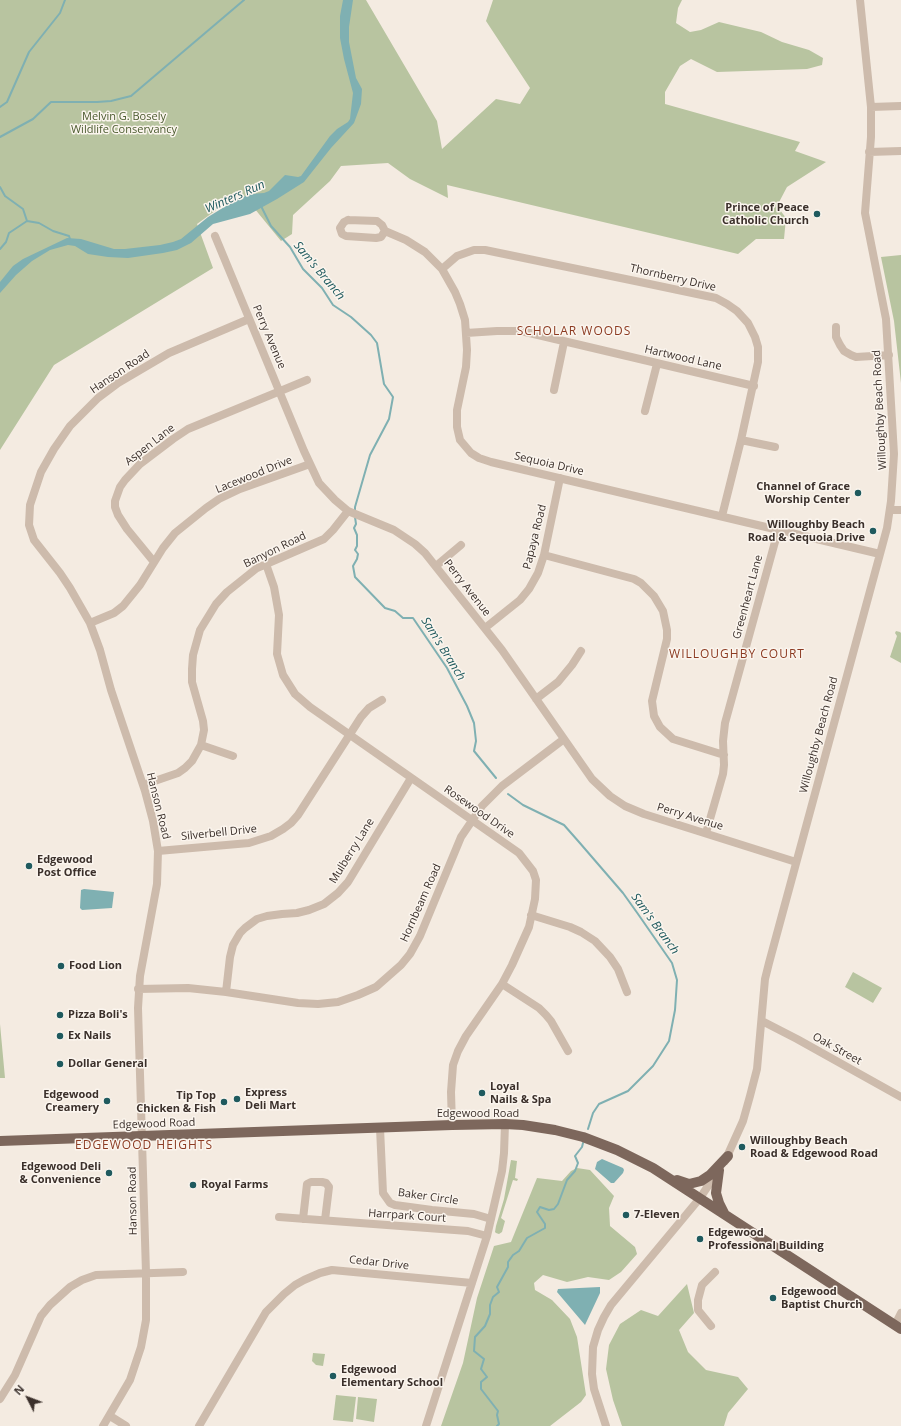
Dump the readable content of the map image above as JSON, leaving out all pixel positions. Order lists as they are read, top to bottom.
{
  "streets": {
    "main road": ["Edgewood Road"],
    "street": [
      "Thornberry Drive",
      "Perry Avenue",
      "Hartwood Lane",
      "Hanson Road",
      "Willoughby Beach Road",
      "Aspen Lane",
      "Sequoia Drive",
      "Lacewood Drive",
      "Papaya Road",
      "Banyon Road",
      "Greenheart Lane",
      "Rosewood Drive",
      "Silverbell Drive",
      "Mulberry Lane",
      "Hornbeam Road",
      "Oak Street",
      "Baker Circle",
      "Harrpark Court",
      "Cedar Drive"
    ]
  },
  "crossings": [
    ["Thornberry Drive", "Hartwood Lane"],
    ["Thornberry Drive", "Sequoia Drive"],
    ["Perry Avenue", "Hanson Road"],
    ["Perry Avenue", "Willoughby Beach Road"],
    ["Perry Avenue", "Aspen Lane"],
    ["Perry Avenue", "Lacewood Drive"],
    ["Perry Avenue", "Papaya Road"],
    ["Perry Avenue", "Banyon Road"],
    ["Perry Avenue", "Greenheart Lane"],
    ["Perry Avenue", "Hornbeam Road"],
    ["Hartwood Lane", "Sequoia Drive"],
    ["Hanson Road", "Lacewood Drive"],
    ["Hanson Road", "Banyon Road"],
    ["Hanson Road", "Silverbell Drive"],
    ["Hanson Road", "Hornbeam Road"],
    ["Hanson Road", "Edgewood Road"],
    ["Willoughby Beach Road", "Sequoia Drive"],
    ["Willoughby Beach Road", "Oak Street"],
    ["Willoughby Beach Road", "Edgewood Road"],
    ["Aspen Lane", "Lacewood Drive"],
    ["Sequoia Drive", "Papaya Road"],
    ["Sequoia Drive", "Greenheart Lane"],
    ["Banyon Road", "Rosewood Drive"],
    ["Rosewood Drive", "Silverbell Drive"],
    ["Rosewood Drive", "Mulberry Lane"],
    ["Rosewood Drive", "Hornbeam Road"],
    ["Rosewood Drive", "Edgewood Road"],
    ["Mulberry Lane", "Hornbeam Road"],
    ["Edgewood Road", "Baker Circle"]
  ],
  "districts": ["SCHOLAR WOODS", "WILLOUGHBY COURT", "EDGEWOOD HEIGHTS"],
  "water": ["Winters Run", "Sam's Branch"],
  "parks": ["Melvin G. Bosely Wildlife Conservancy"],
  "places": [
    "Prince of Peace Catholic Church",
    "Channel of Grace Worship Center",
    "Willoughby Beach Road & Sequoia Drive",
    "Edgewood Post Office",
    "Food Lion",
    "Pizza Boli's",
    "Ex Nails",
    "Dollar General",
    "Loyal Nails & Spa",
    "Express Deli Mart",
    "Edgewood Creamery",
    "Tip Top Chicken & Fish",
    "Willoughby Beach Road & Edgewood Road",
    "Edgewood Deli & Convenience",
    "Royal Farms",
    "7-Eleven",
    "Edgewood Professional Building",
    "Edgewood Baptist Church",
    "Edgewood Elementary School"
  ],
  "north": "top left"
}
